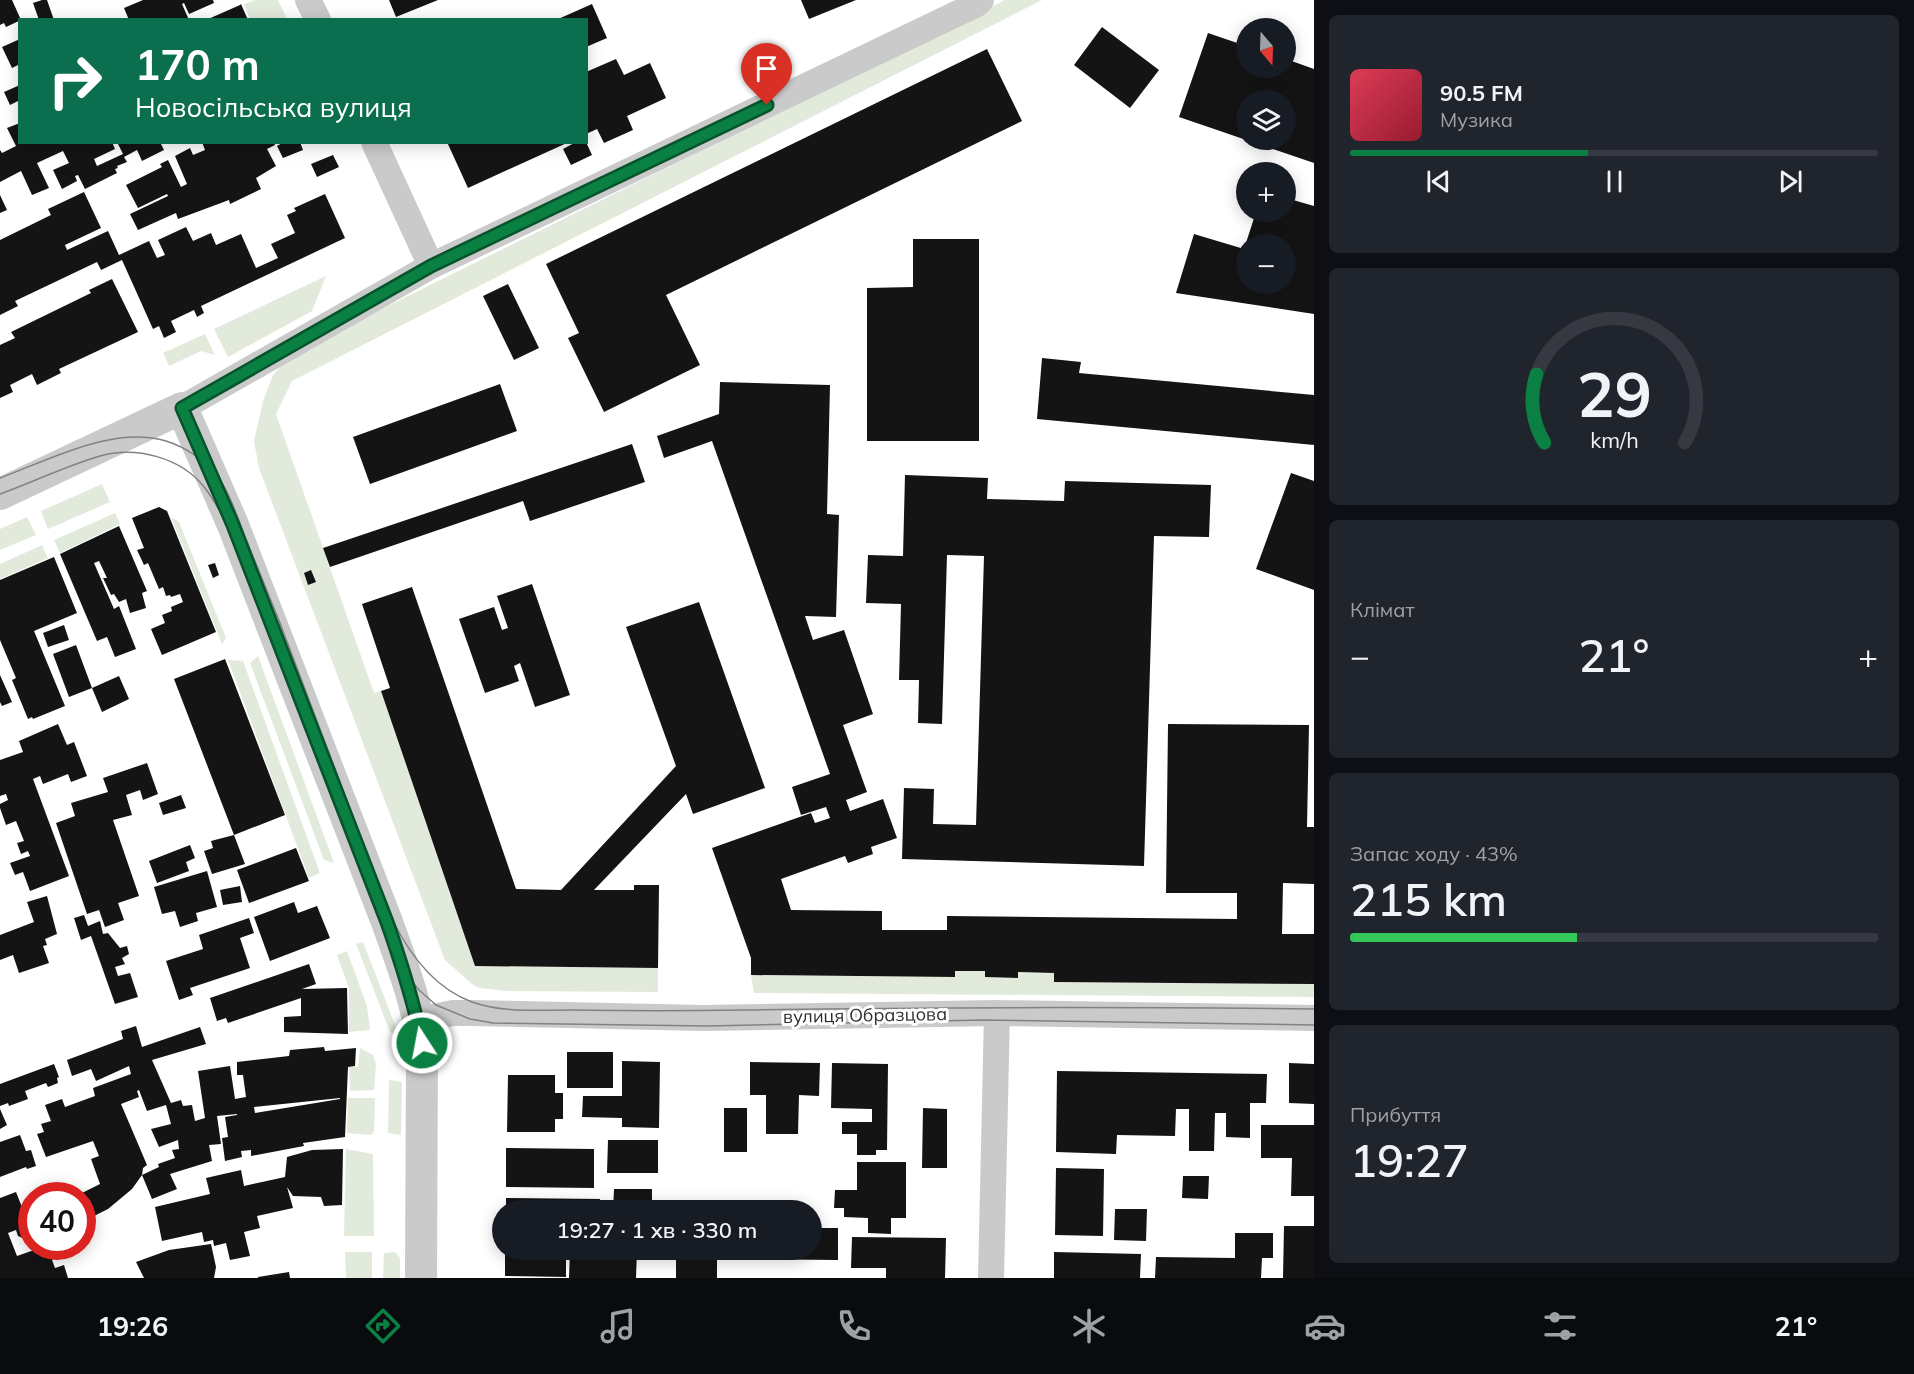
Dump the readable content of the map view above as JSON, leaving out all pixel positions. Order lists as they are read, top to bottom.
{
  "streets": {
    "street": ["вулиця Образцова"]
  },
  "north": "bottom",
  "page": {
    "map_buttons": ["+", "−"],
    "turn": ["170 m", "Новосільська вулиця"],
    "song": ["90.5 FM", "Музика"],
    "tile": [
      "Клімат",
      ["Запас ходу · 43%", "215 km"],
      ["Прибуття", "19:27"]
    ],
    "heat": ["−", "21°", "+"],
    "limit": "40",
    "trip": "19:27 · 1 хв · 330 m",
    "tabs": ["19:26", "21°"],
    "gauge": ["29", "km/h"]
  }
}
